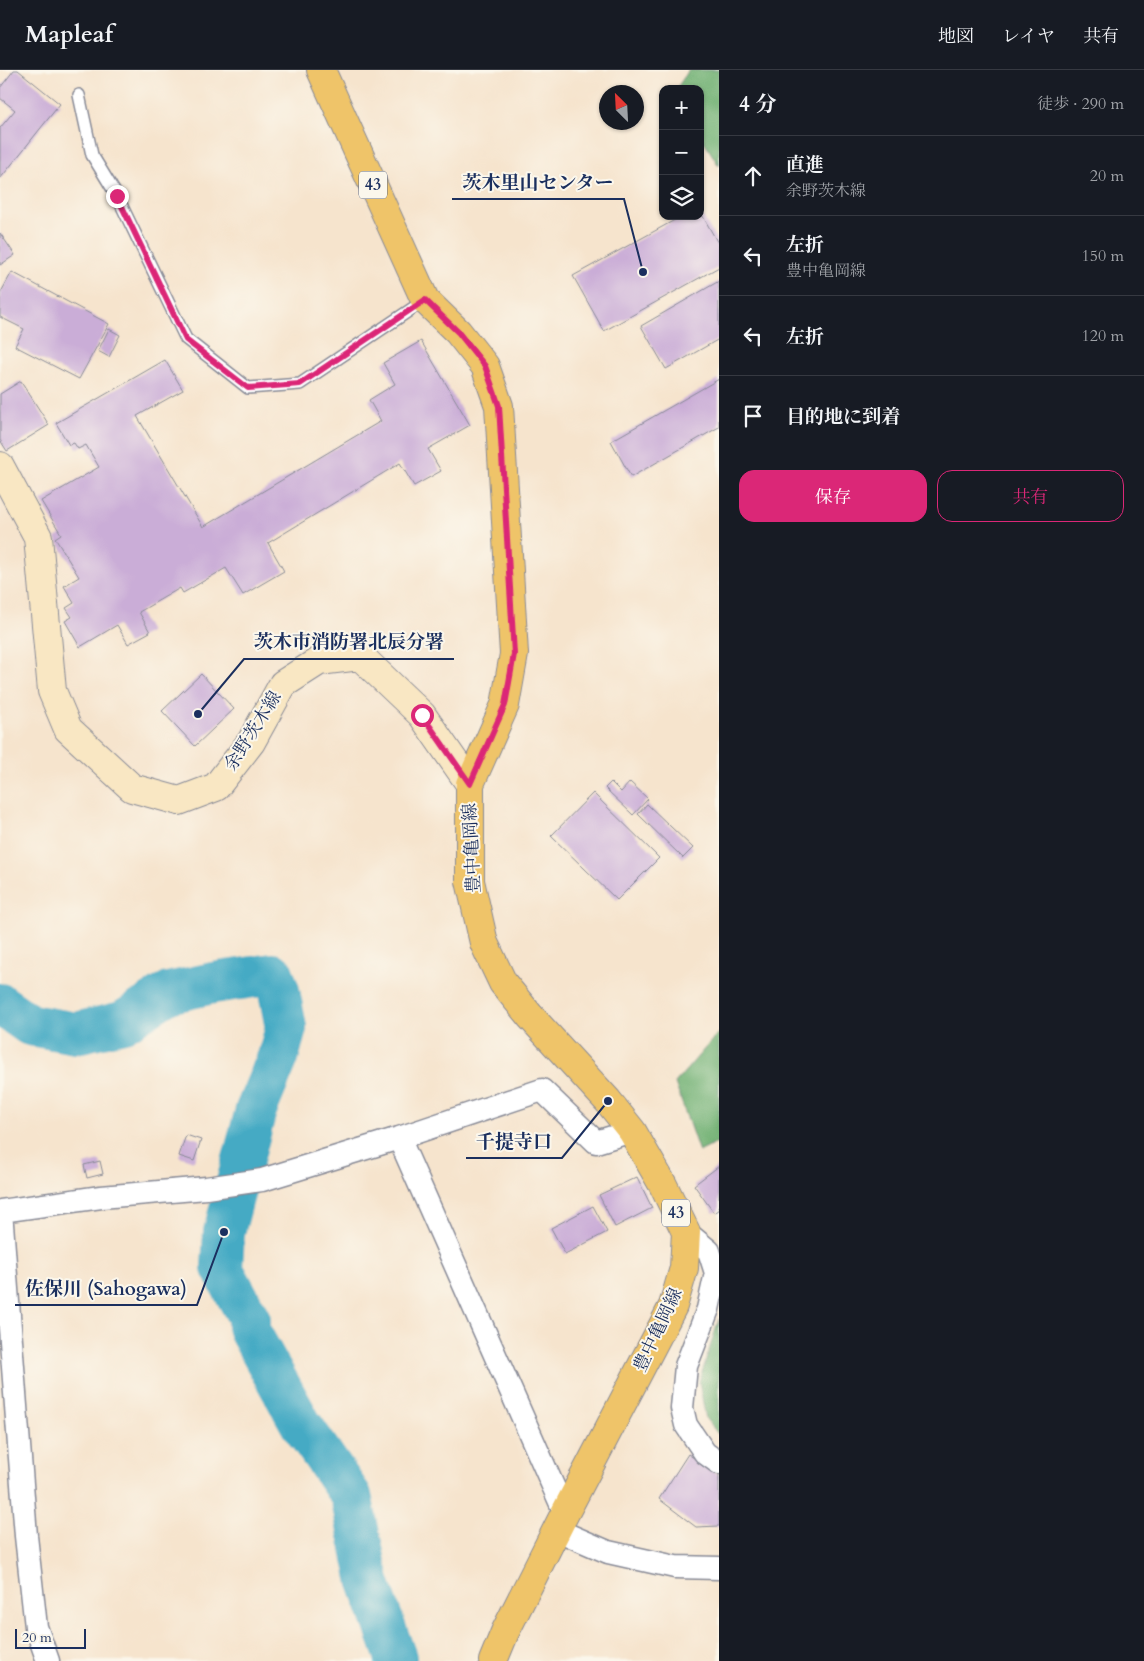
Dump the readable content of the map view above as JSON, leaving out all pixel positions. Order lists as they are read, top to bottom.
{
  "streets": {
    "main road": ["43", "余野茨木線", "豊中亀岡線"]
  },
  "crossings": [
    ["余野茨木線", "豊中亀岡線"]
  ],
  "places": [
    "茨木里山センター",
    "茨木市消防署北辰分署",
    "千提寺口",
    "佐保川 (Sahogawa)"
  ],
  "scale_bar": "20 m",
  "north": "top left",
  "page": {
    "header": "Mapleaf",
    "nav": ["地図", "レイヤ", "共有"],
    "heading": ["4 分", "徒歩 · 290 m"],
    "map_buttons": ["+", "−"],
    "list": [
      ["直進", "余野茨木線", "20 m"],
      ["左折", "豊中亀岡線", "150 m"],
      ["左折", "120 m"],
      "目的地に到着"
    ],
    "buttons": ["保存", "共有"],
    "scale": "20 m"
  }
}
